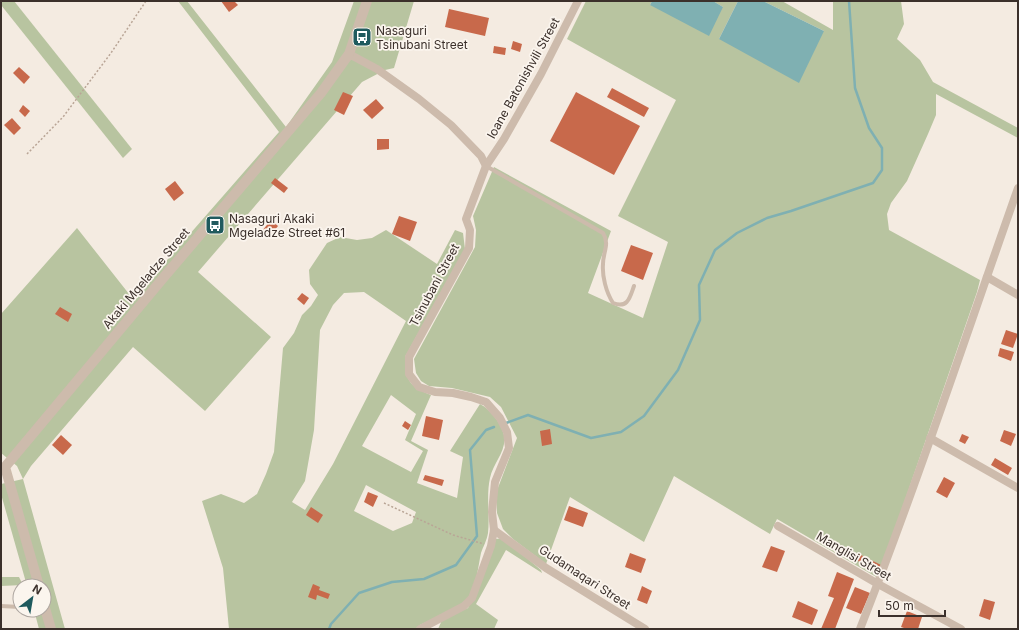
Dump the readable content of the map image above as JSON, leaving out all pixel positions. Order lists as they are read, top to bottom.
{
  "streets": {
    "street": [
      "Ioane Batonishvili Street",
      "Akaki Mgeladze Street",
      "Tsinubani Street",
      "Manglisi Street",
      "Gudamaqari Street"
    ]
  },
  "crossings": [
    ["Ioane Batonishvili Street", "Tsinubani Street"],
    ["Tsinubani Street", "Gudamaqari Street"]
  ],
  "places": {
    "bus stop": ["Nasaguri Tsinubani Street", "Nasaguri Akaki Mgeladze Street #61"]
  },
  "scale_bar": "50 m",
  "north": "top right"
}
